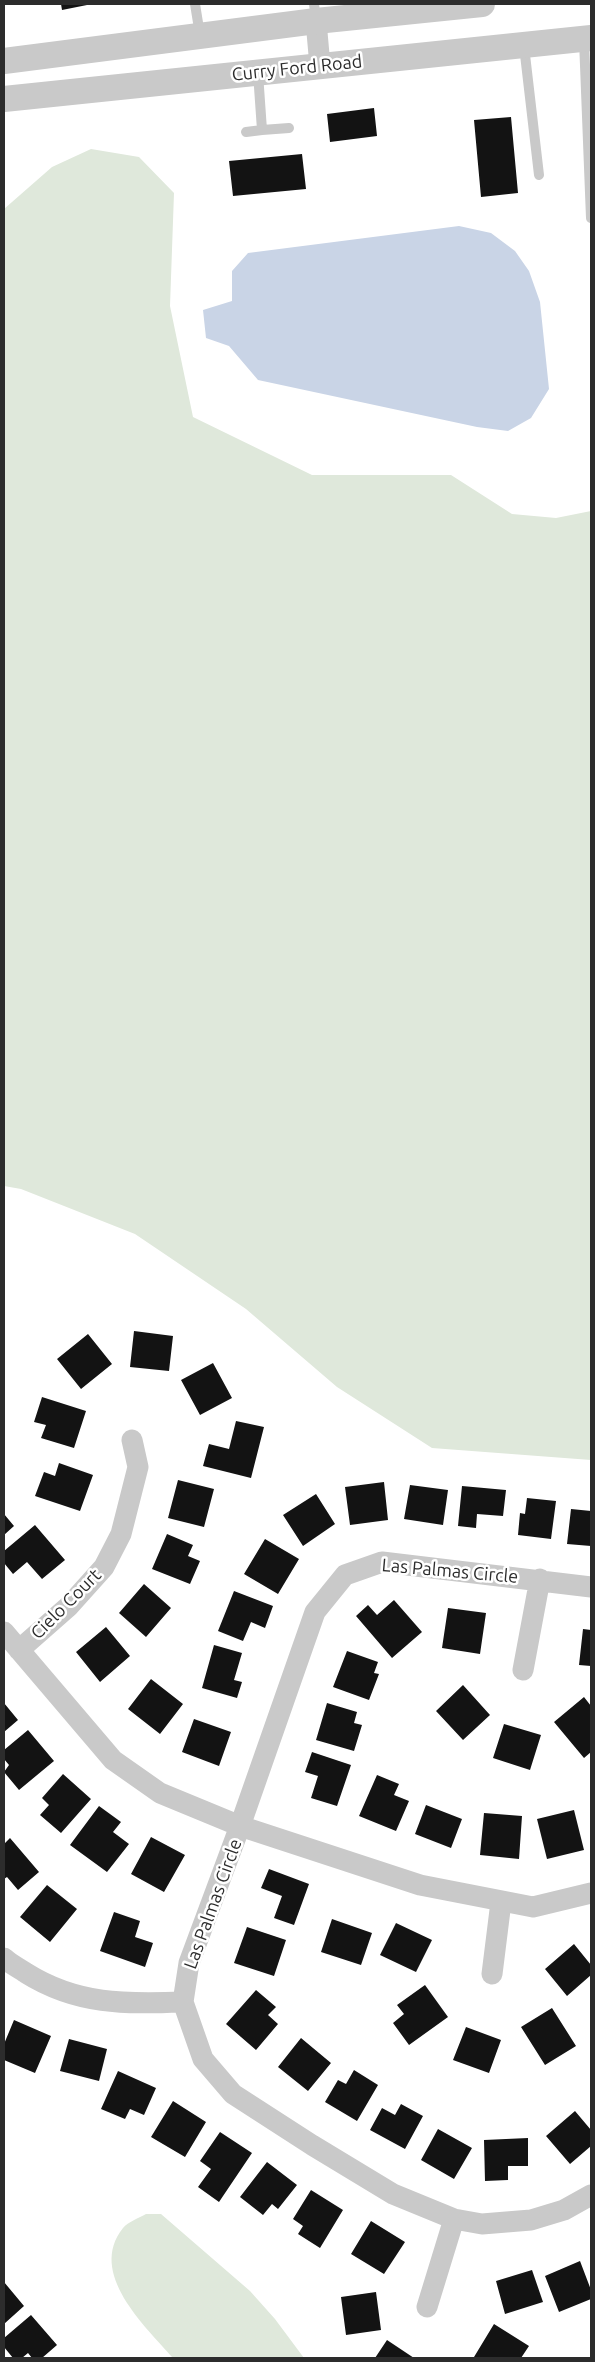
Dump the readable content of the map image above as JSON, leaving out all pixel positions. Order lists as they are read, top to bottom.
{
  "streets": {
    "street": ["Curry Ford Road", "Las Palmas Circle", "Cielo Court"]
  }
}
